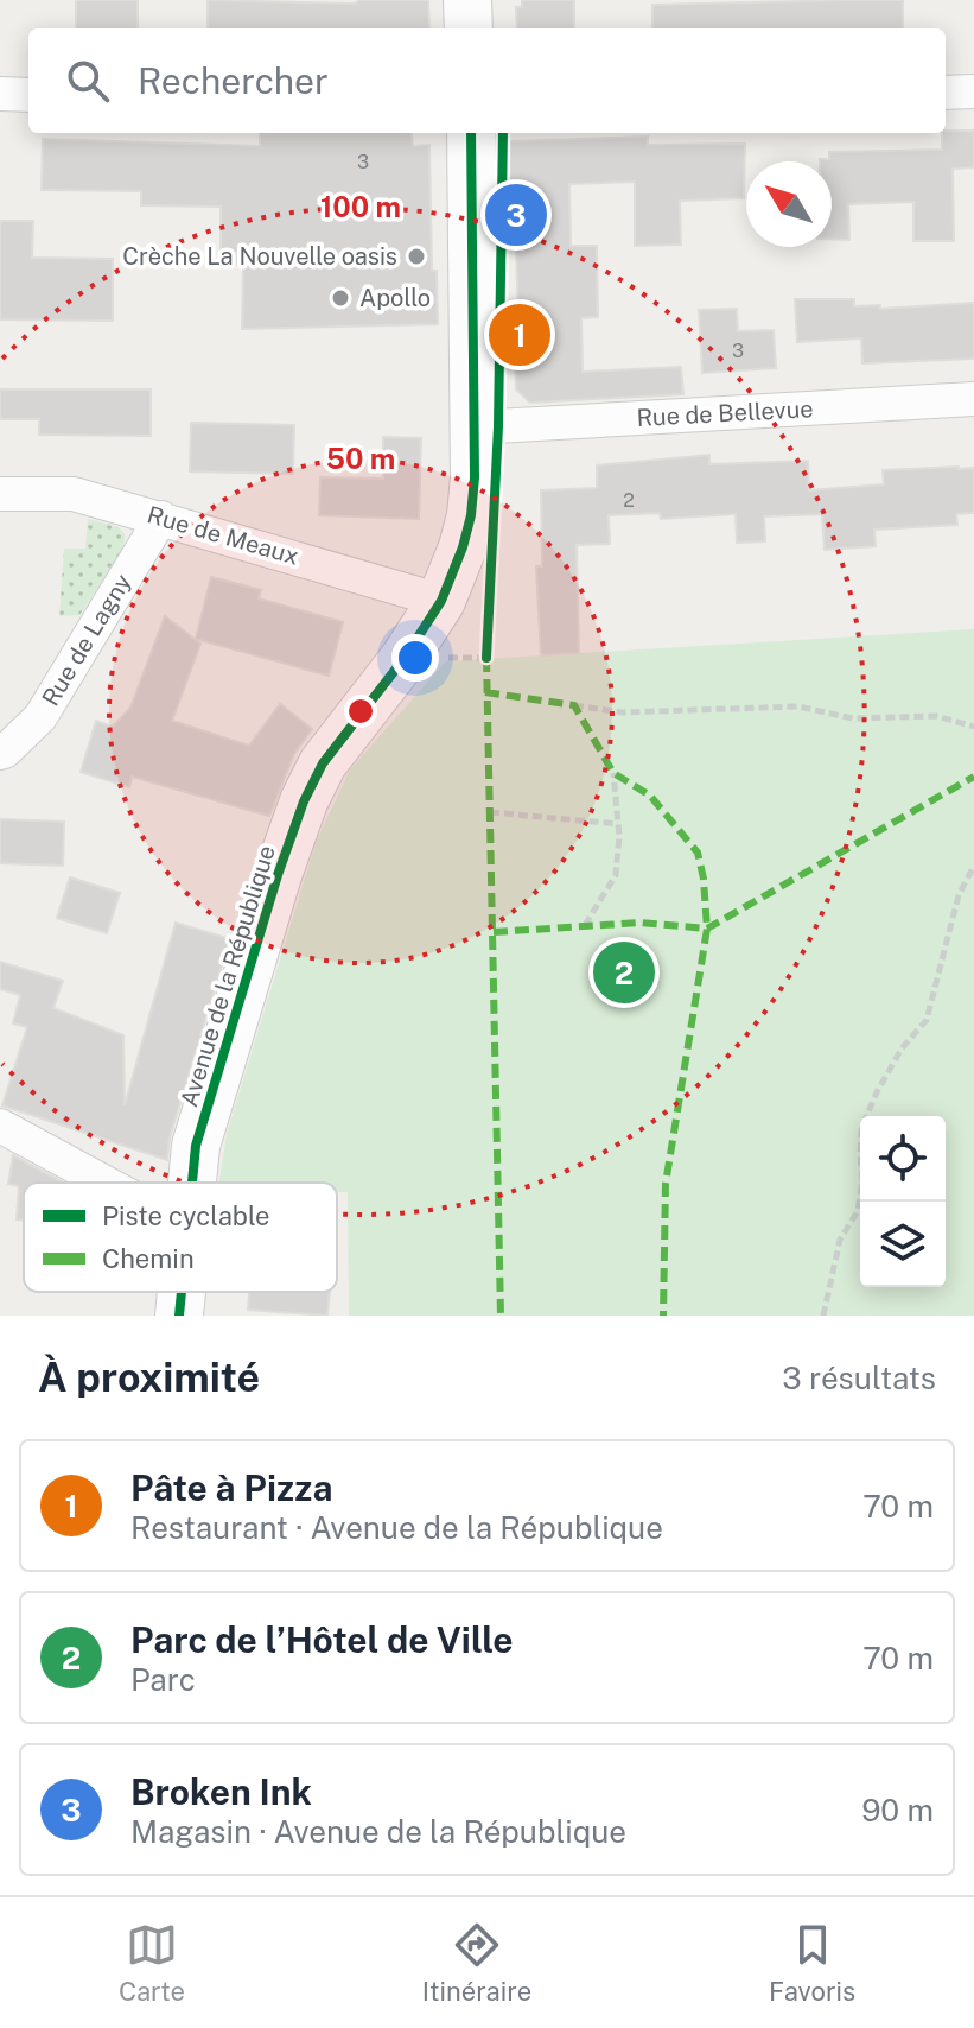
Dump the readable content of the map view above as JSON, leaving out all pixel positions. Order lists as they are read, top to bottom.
{
  "streets": {
    "street": [
      "Rue de Bellevue",
      "Rue de Meaux",
      "Rue de Lagny",
      "Avenue de la République"
    ]
  },
  "crossings": [
    ["Rue de Bellevue", "Avenue de la République"],
    ["Rue de Meaux", "Rue de Lagny"],
    ["Rue de Meaux", "Avenue de la République"]
  ],
  "places": ["Crèche La Nouvelle oasis", "Apollo"],
  "house_numbers": ["3", "3", "2"],
  "legend": ["Piste cyclable", "Chemin"],
  "north": "top left",
  "page": {
    "search": "Rechercher",
    "pins": ["3", "1", "2"],
    "heading": ["À proximité", "3 résultats"],
    "list": [
      {
        "mark": "1",
        "name": "Pâte à Pizza",
        "note": "Restaurant · Avenue de la République",
        "value": "70 m"
      },
      {
        "mark": "2",
        "name": "Parc de l’Hôtel de Ville",
        "note": "Parc",
        "value": "70 m"
      },
      {
        "mark": "3",
        "name": "Broken Ink",
        "note": "Magasin · Avenue de la République",
        "value": "90 m"
      }
    ],
    "nav": ["Carte", "Itinéraire", "Favoris"]
  },
  "rings": ["100 m", "50 m"]
}
